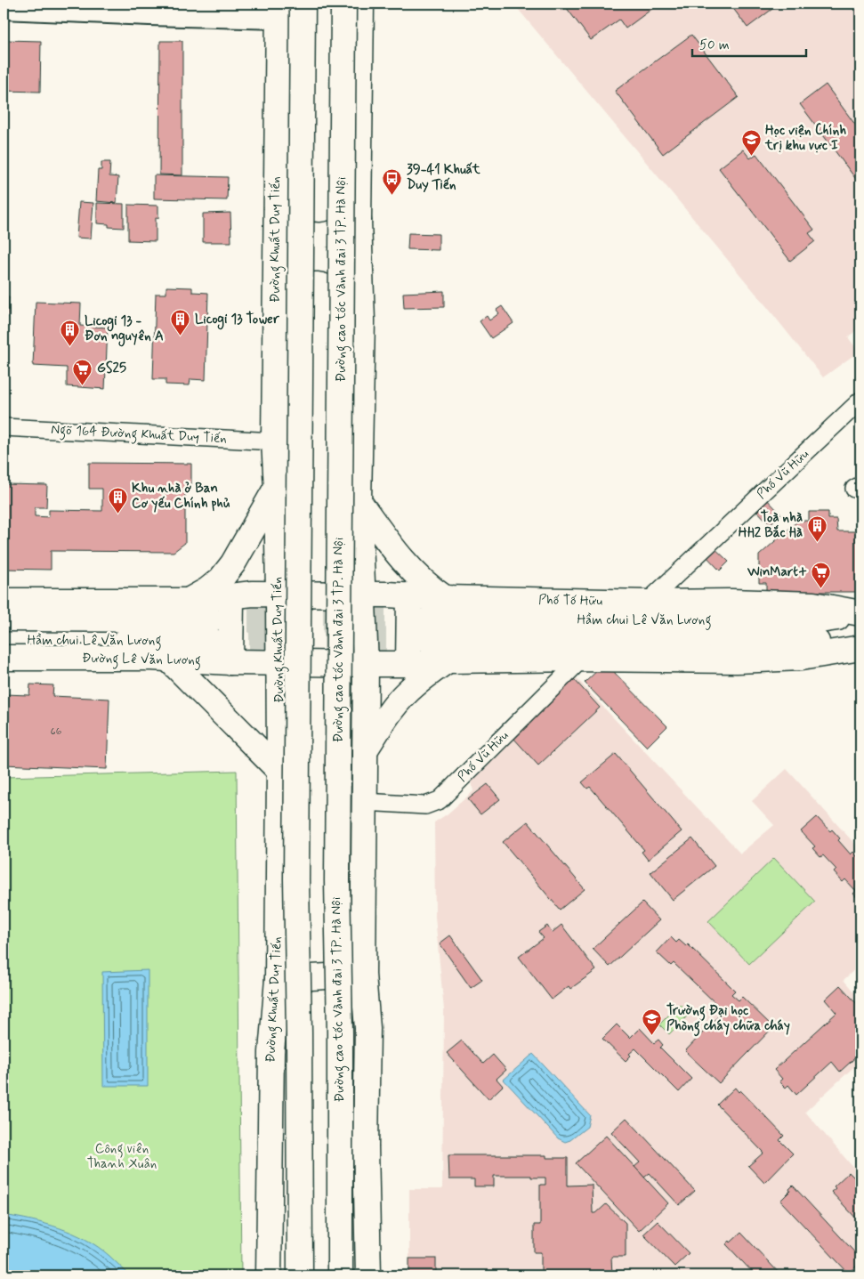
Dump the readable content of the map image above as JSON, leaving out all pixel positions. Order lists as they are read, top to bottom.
{
  "streets": {
    "main road": [
      "Đường Khuất Duy Tiến",
      "Đường cao tốc Vành đai 3 TP. Hà Nội",
      "Phố Tố Hữu",
      "Hầm chui Lê Văn Lương",
      "Đường Lê Văn Lương"
    ],
    "street": ["Ngõ 164 Đường Khuất Duy Tiến", "Phố Vũ Hữu"]
  },
  "crossings": [
    ["Đường Khuất Duy Tiến", "Ngõ 164 Đường Khuất Duy Tiến"],
    ["Đường Khuất Duy Tiến", "Phố Tố Hữu"],
    ["Đường Khuất Duy Tiến", "Đường Lê Văn Lương"],
    ["Phố Vũ Hữu", "Phố Tố Hữu"],
    ["Phố Tố Hữu", "Hầm chui Lê Văn Lương"]
  ],
  "parks": ["Công viên Thanh Xuân"],
  "places": {
    "school or university": ["Học viện Chính trị khu vực I", "Trường Đại học Phòng cháy chữa cháy"],
    "bus stop": ["39-41 Khuất Duy Tiến"],
    "building": [
      "Licogi 13 Tower",
      "Licogi 13 - Đơn nguyên A",
      "Khu nhà ở Ban Cơ yếu Chính phủ",
      "Toà nhà HH2 Bắc Hà"
    ],
    "supermarket": ["GS25", "WinMart+"]
  },
  "house_numbers": ["66"],
  "scale_bar": "50 m"
}
